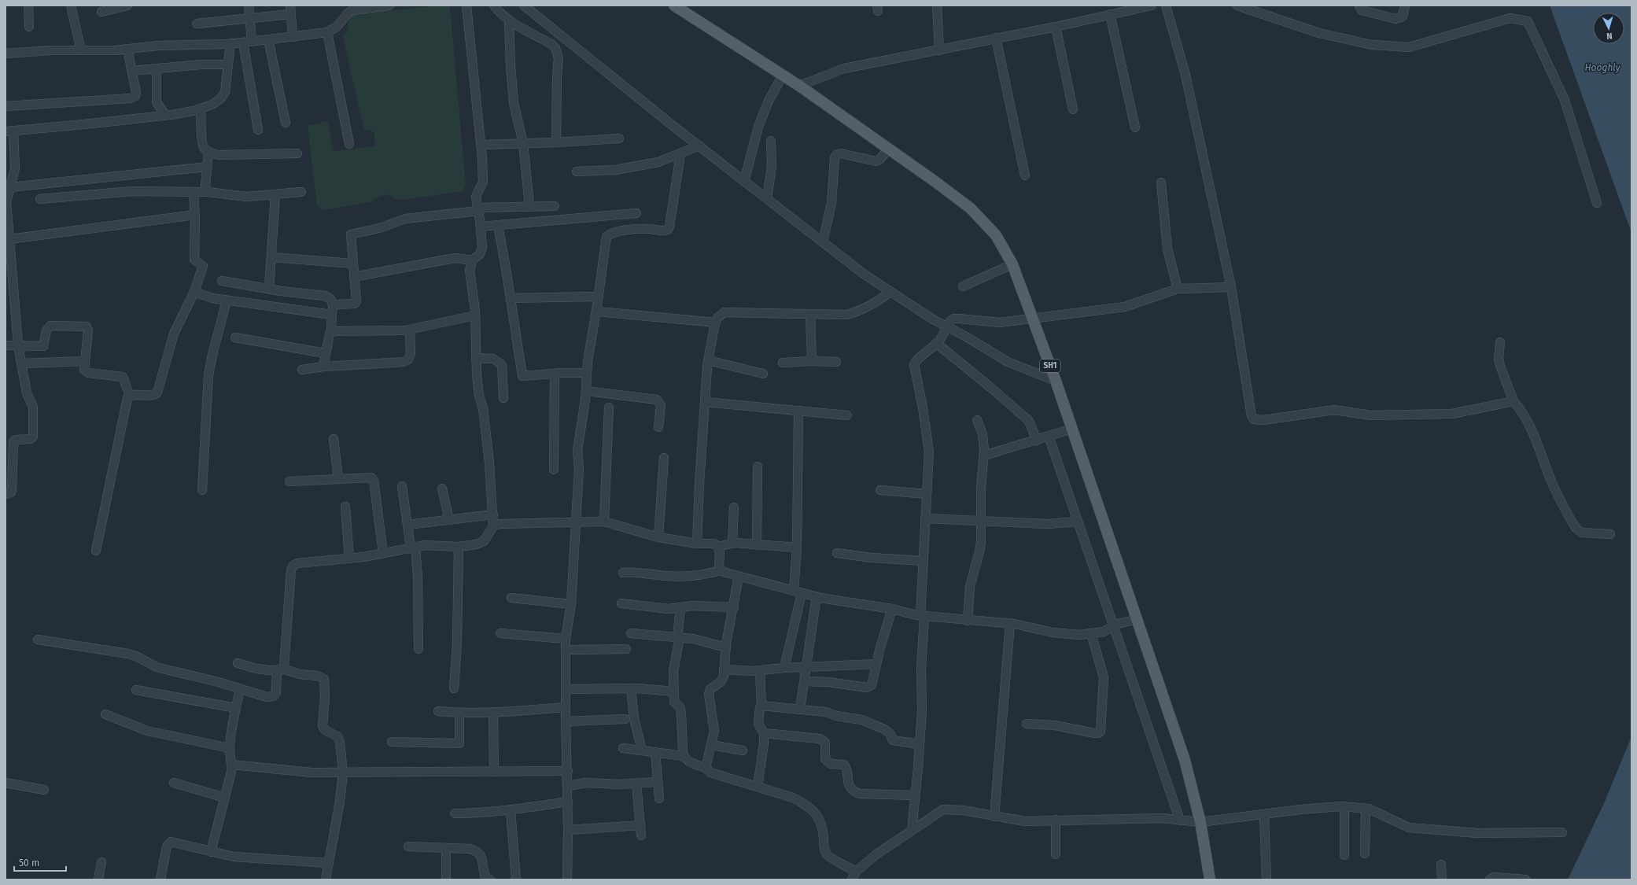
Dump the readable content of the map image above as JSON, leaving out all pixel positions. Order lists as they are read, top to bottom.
{
  "streets": {
    "main road": ["SH1"]
  },
  "water": ["Hooghly"],
  "scale_bar": "50 m",
  "north": "bottom"
}
